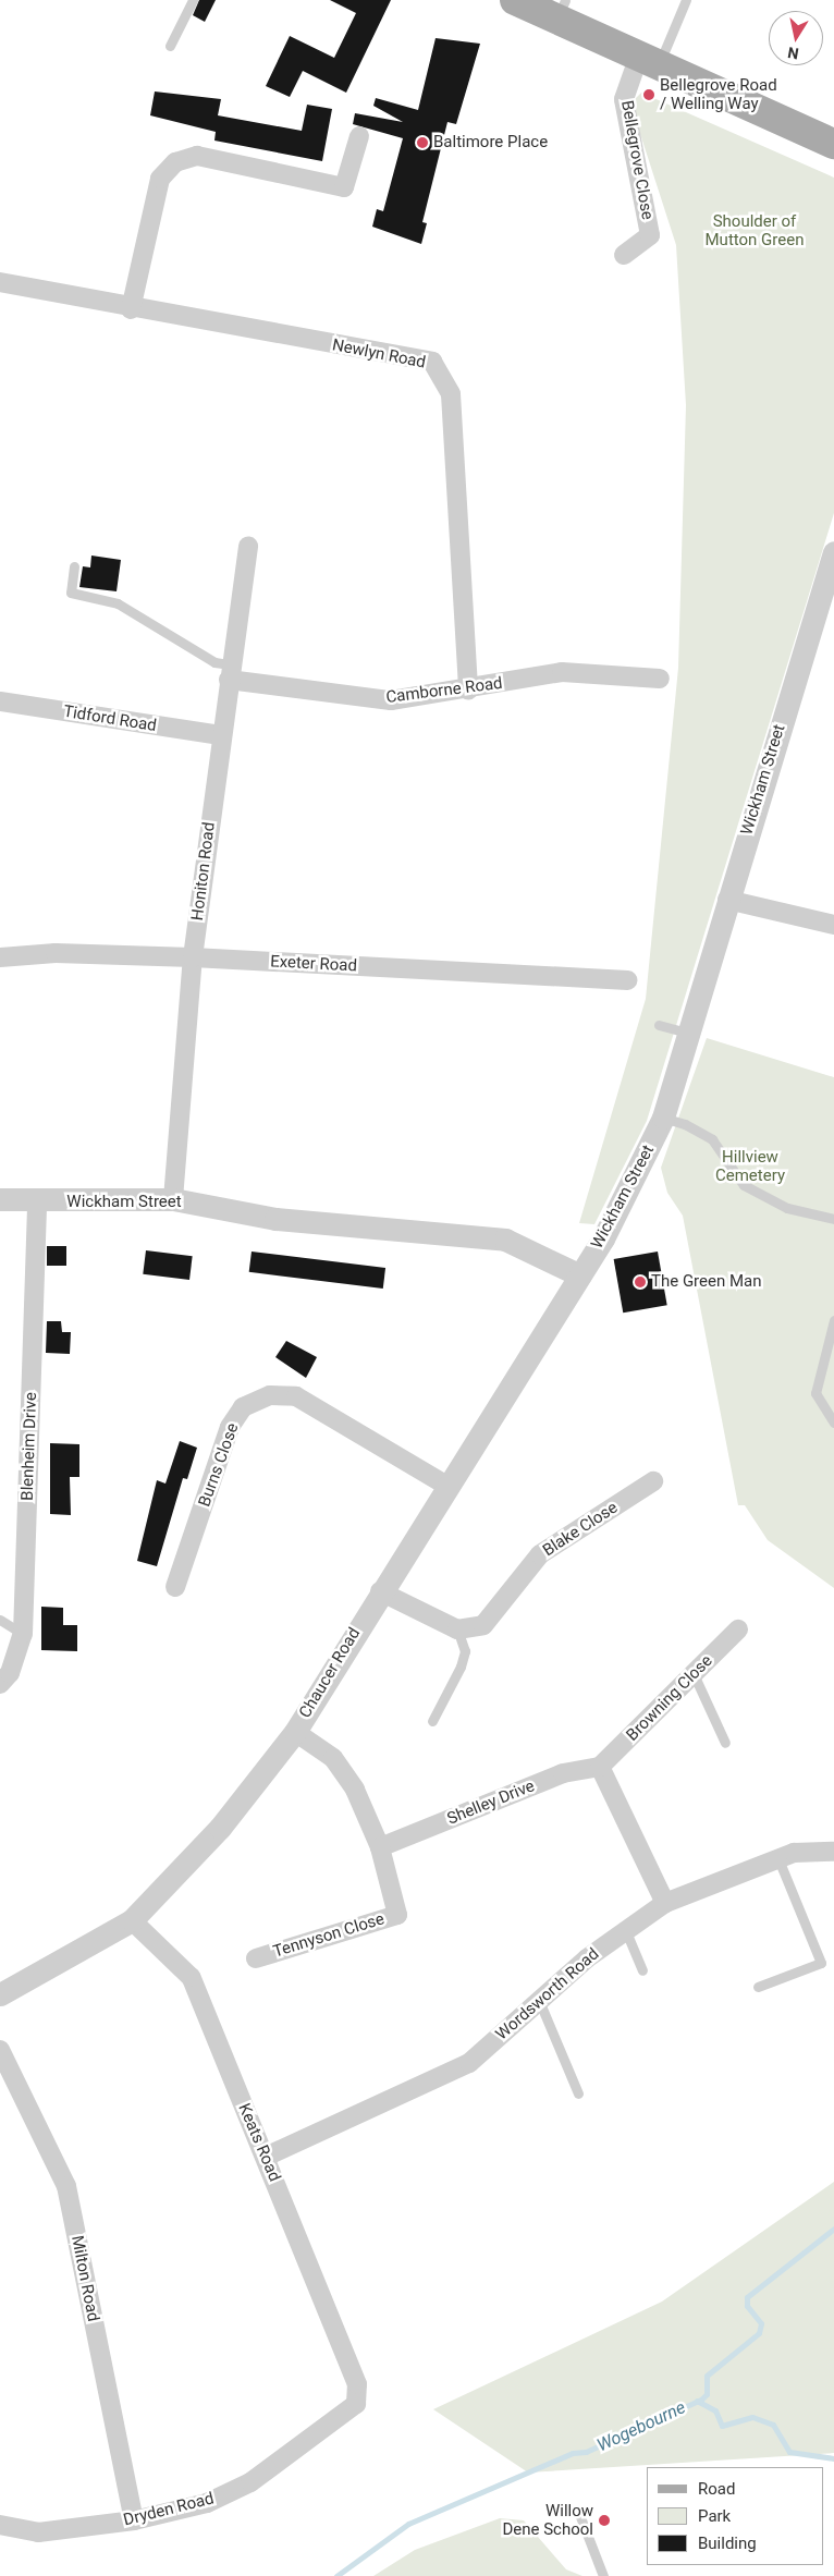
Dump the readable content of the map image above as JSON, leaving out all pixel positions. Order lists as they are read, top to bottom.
{
  "streets": {
    "street": [
      "Bellegrove Close",
      "Newlyn Road",
      "Camborne Road",
      "Tidford Road",
      "Wickham Street",
      "Honiton Road",
      "Exeter Road",
      "Blenheim Drive",
      "Burns Close",
      "Blake Close",
      "Chaucer Road",
      "Browning Close",
      "Shelley Drive",
      "Tennyson Close",
      "Wordsworth Road",
      "Keats Road",
      "Milton Road",
      "Dryden Road"
    ]
  },
  "crossings": [
    ["Newlyn Road", "Camborne Road"],
    ["Camborne Road", "Honiton Road"],
    ["Tidford Road", "Honiton Road"],
    ["Wickham Street", "Honiton Road"],
    ["Wickham Street", "Blenheim Drive"],
    ["Wickham Street", "Chaucer Road"],
    ["Honiton Road", "Exeter Road"],
    ["Burns Close", "Chaucer Road"],
    ["Chaucer Road", "Keats Road"],
    ["Browning Close", "Shelley Drive"],
    ["Shelley Drive", "Tennyson Close"],
    ["Wordsworth Road", "Keats Road"],
    ["Keats Road", "Dryden Road"],
    ["Milton Road", "Dryden Road"]
  ],
  "water": ["Wogebourne"],
  "parks": ["Shoulder of Mutton Green", "Hillview Cemetery"],
  "places": [
    "Bellegrove Road / Welling Way",
    "Baltimore Place",
    "The Green Man",
    "Willow Dene School"
  ],
  "legend": ["Road", "Park", "Building"],
  "north": "bottom"
}
